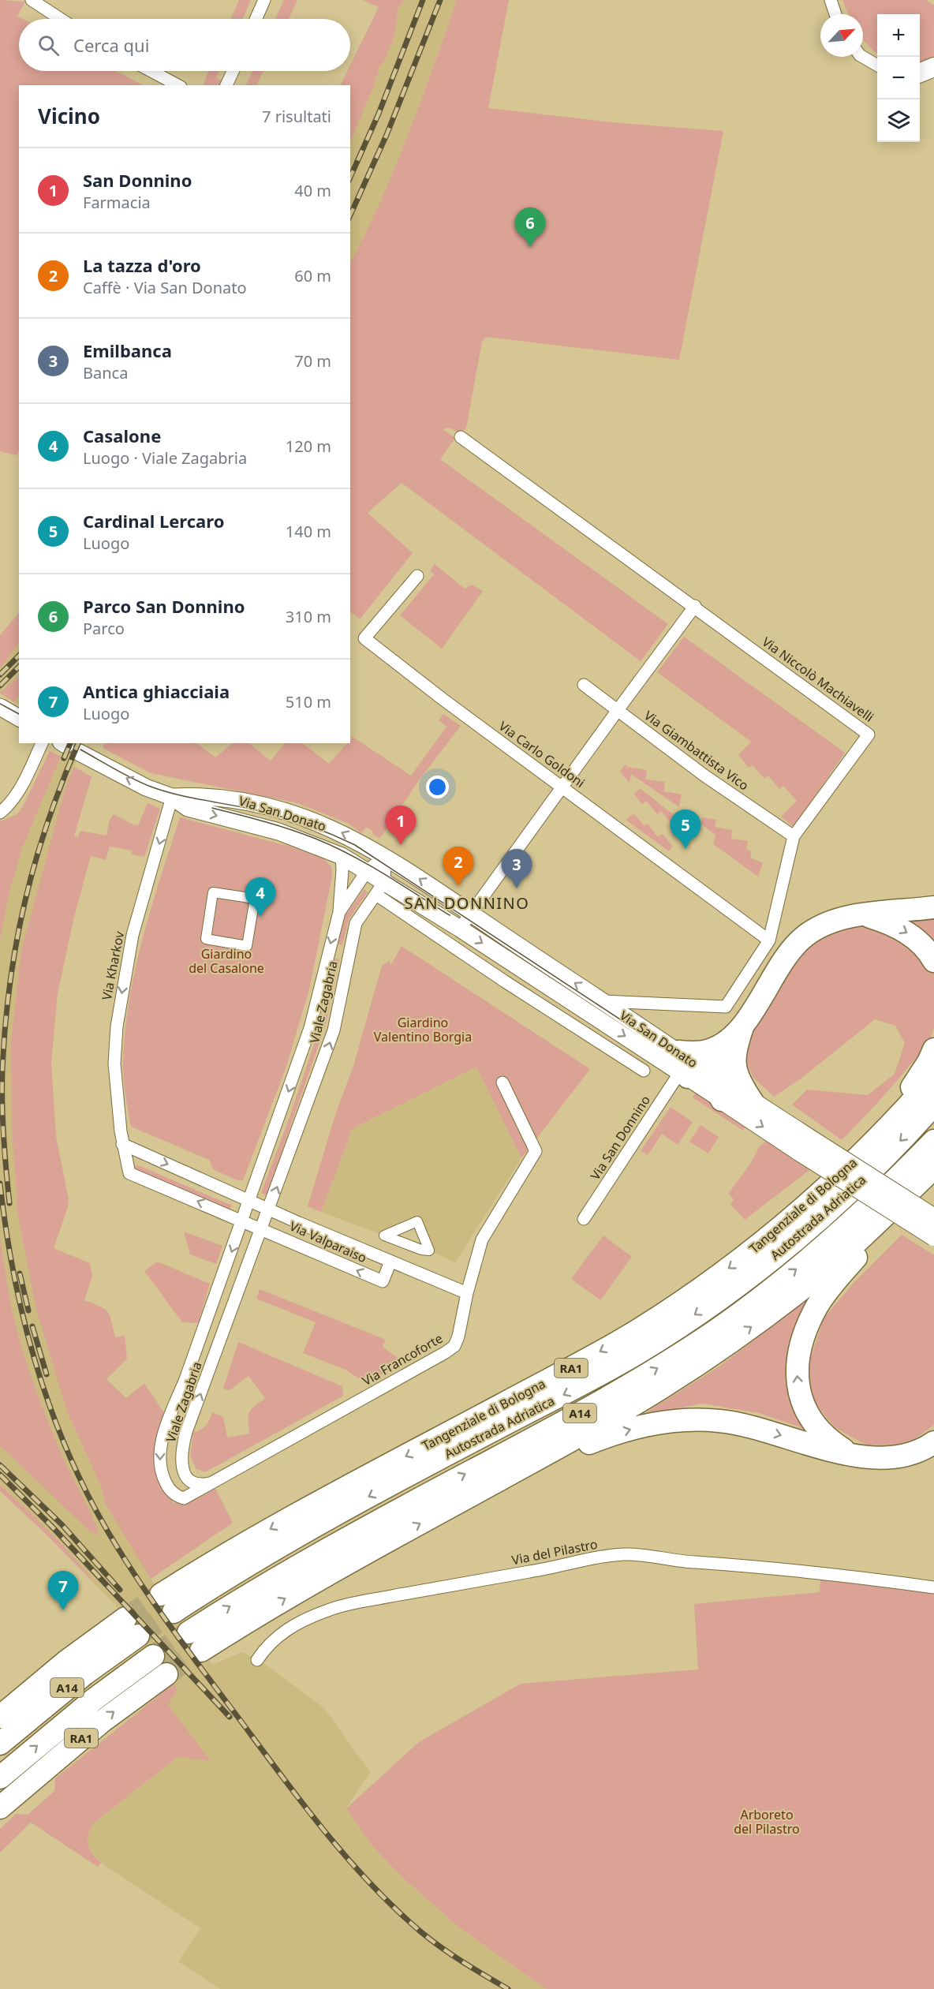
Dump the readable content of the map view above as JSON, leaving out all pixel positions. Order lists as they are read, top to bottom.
{
  "streets": {
    "highway": [
      "Tangenziale di Bologna",
      "Autostrada Adriatica",
      "RA1",
      "A14"
    ],
    "main road": ["Via San Donato"],
    "street": [
      "Via Niccolò Machiavelli",
      "Via Giambattista Vico",
      "Via Carlo Goldoni",
      "Via Kharkov",
      "Viale Zagabria",
      "Via San Donnino",
      "Via Valparaiso",
      "Via Francoforte",
      "Via del Pilastro"
    ]
  },
  "crossings": [
    ["Via Niccolò Machiavelli", "Via Giambattista Vico"],
    ["Via Niccolò Machiavelli", "Via Carlo Goldoni"],
    ["Via Niccolò Machiavelli", "Via San Donato"],
    ["Via San Donato", "Via Kharkov"],
    ["Via San Donato", "Viale Zagabria"],
    ["Via San Donato", "Via San Donnino"],
    ["Via Kharkov", "Viale Zagabria"],
    ["Via Kharkov", "Via Valparaiso"],
    ["Viale Zagabria", "Via Valparaiso"],
    ["Viale Zagabria", "Via Francoforte"],
    ["Tangenziale di Bologna", "Autostrada Adriatica"],
    ["Via Valparaiso", "Via Francoforte"]
  ],
  "districts": ["SAN DONNINO"],
  "parks": ["Giardino del Casalone", "Giardino Valentino Borgia", "Arboreto del Pilastro"],
  "north": "top right",
  "page": {
    "map_buttons": ["+", "−"],
    "search": "Cerca qui",
    "heading": ["Vicino", "7 risultati"],
    "list": [
      {
        "mark": "1",
        "name": "San Donnino",
        "note": "Farmacia",
        "value": "40 m"
      },
      {
        "mark": "2",
        "name": "La tazza d'oro",
        "note": "Caffè · Via San Donato",
        "value": "60 m"
      },
      {
        "mark": "3",
        "name": "Emilbanca",
        "note": "Banca",
        "value": "70 m"
      },
      {
        "mark": "4",
        "name": "Casalone",
        "note": "Luogo · Viale Zagabria",
        "value": "120 m"
      },
      {
        "mark": "5",
        "name": "Cardinal Lercaro",
        "note": "Luogo",
        "value": "140 m"
      },
      {
        "mark": "6",
        "name": "Parco San Donnino",
        "note": "Parco",
        "value": "310 m"
      },
      {
        "mark": "7",
        "name": "Antica ghiacciaia",
        "note": "Luogo",
        "value": "510 m"
      }
    ],
    "pins": [
      "6",
      "1",
      "5",
      "2",
      "3",
      "4",
      "7"
    ]
  }
}
